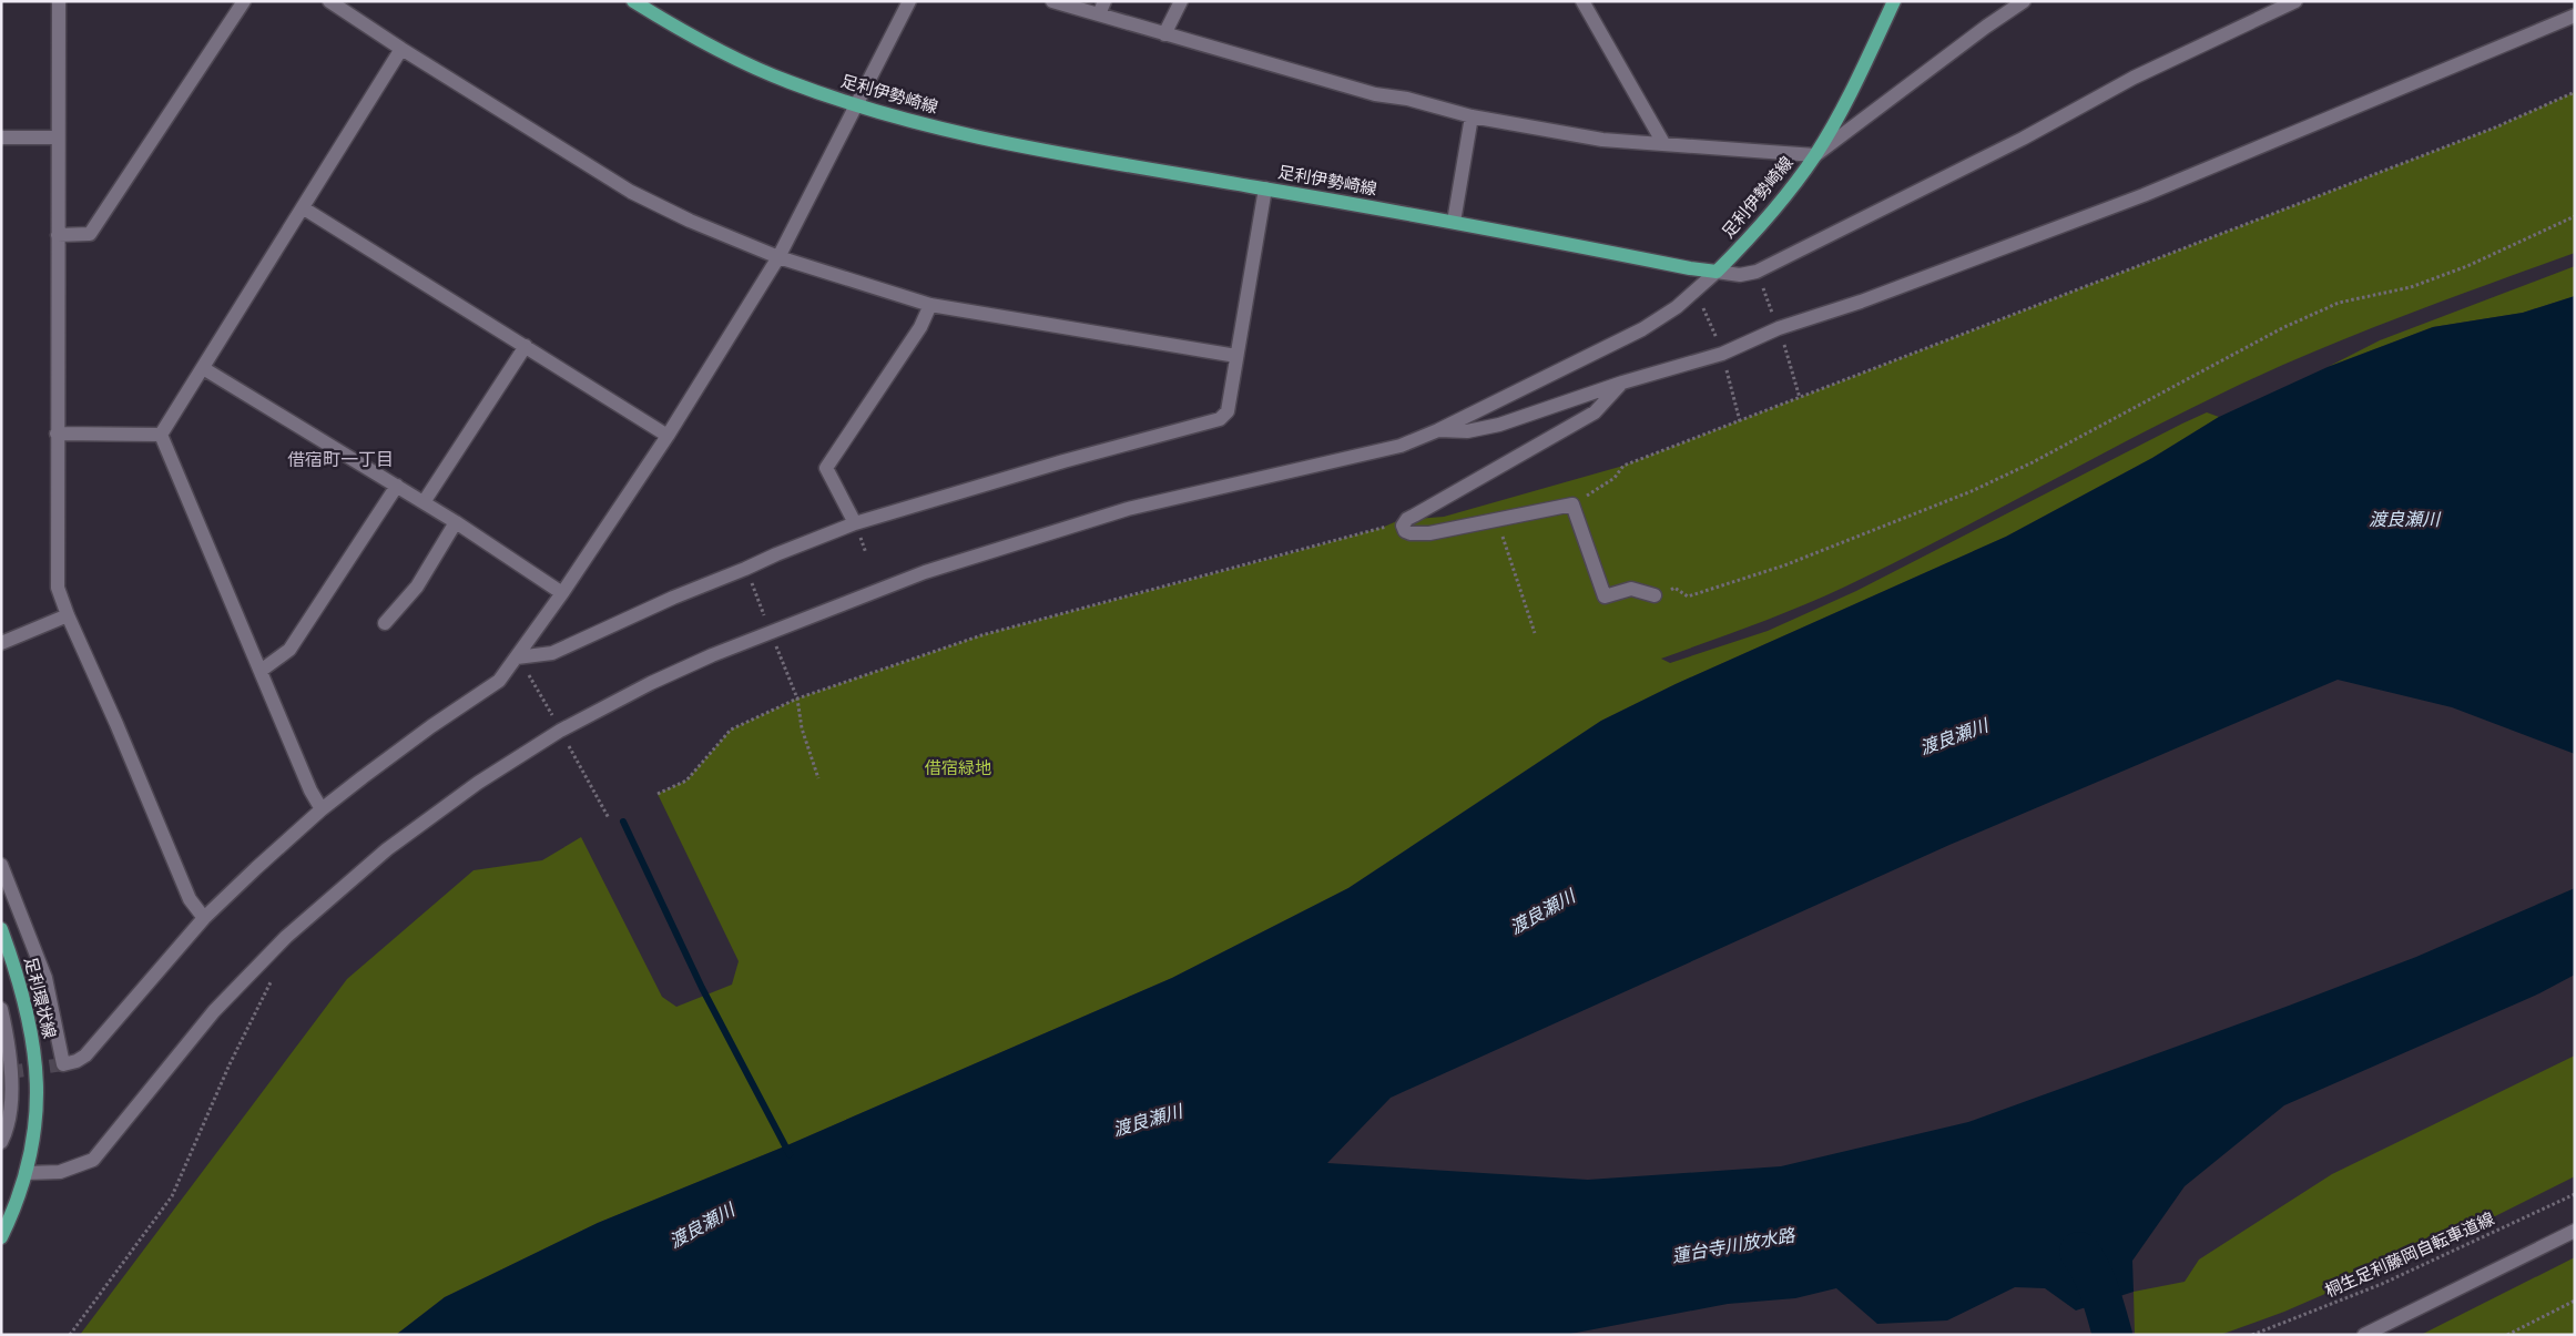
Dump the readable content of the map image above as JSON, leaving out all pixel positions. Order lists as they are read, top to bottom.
{
  "streets": {
    "main road": ["足利伊勢崎線", "足利環状線"],
    "path": ["桐生足利藤岡自転車道線"]
  },
  "districts": ["借宿町一丁目"],
  "water": ["渡良瀬川", "蓮台寺川放水路"],
  "parks": ["借宿緑地"]
}
